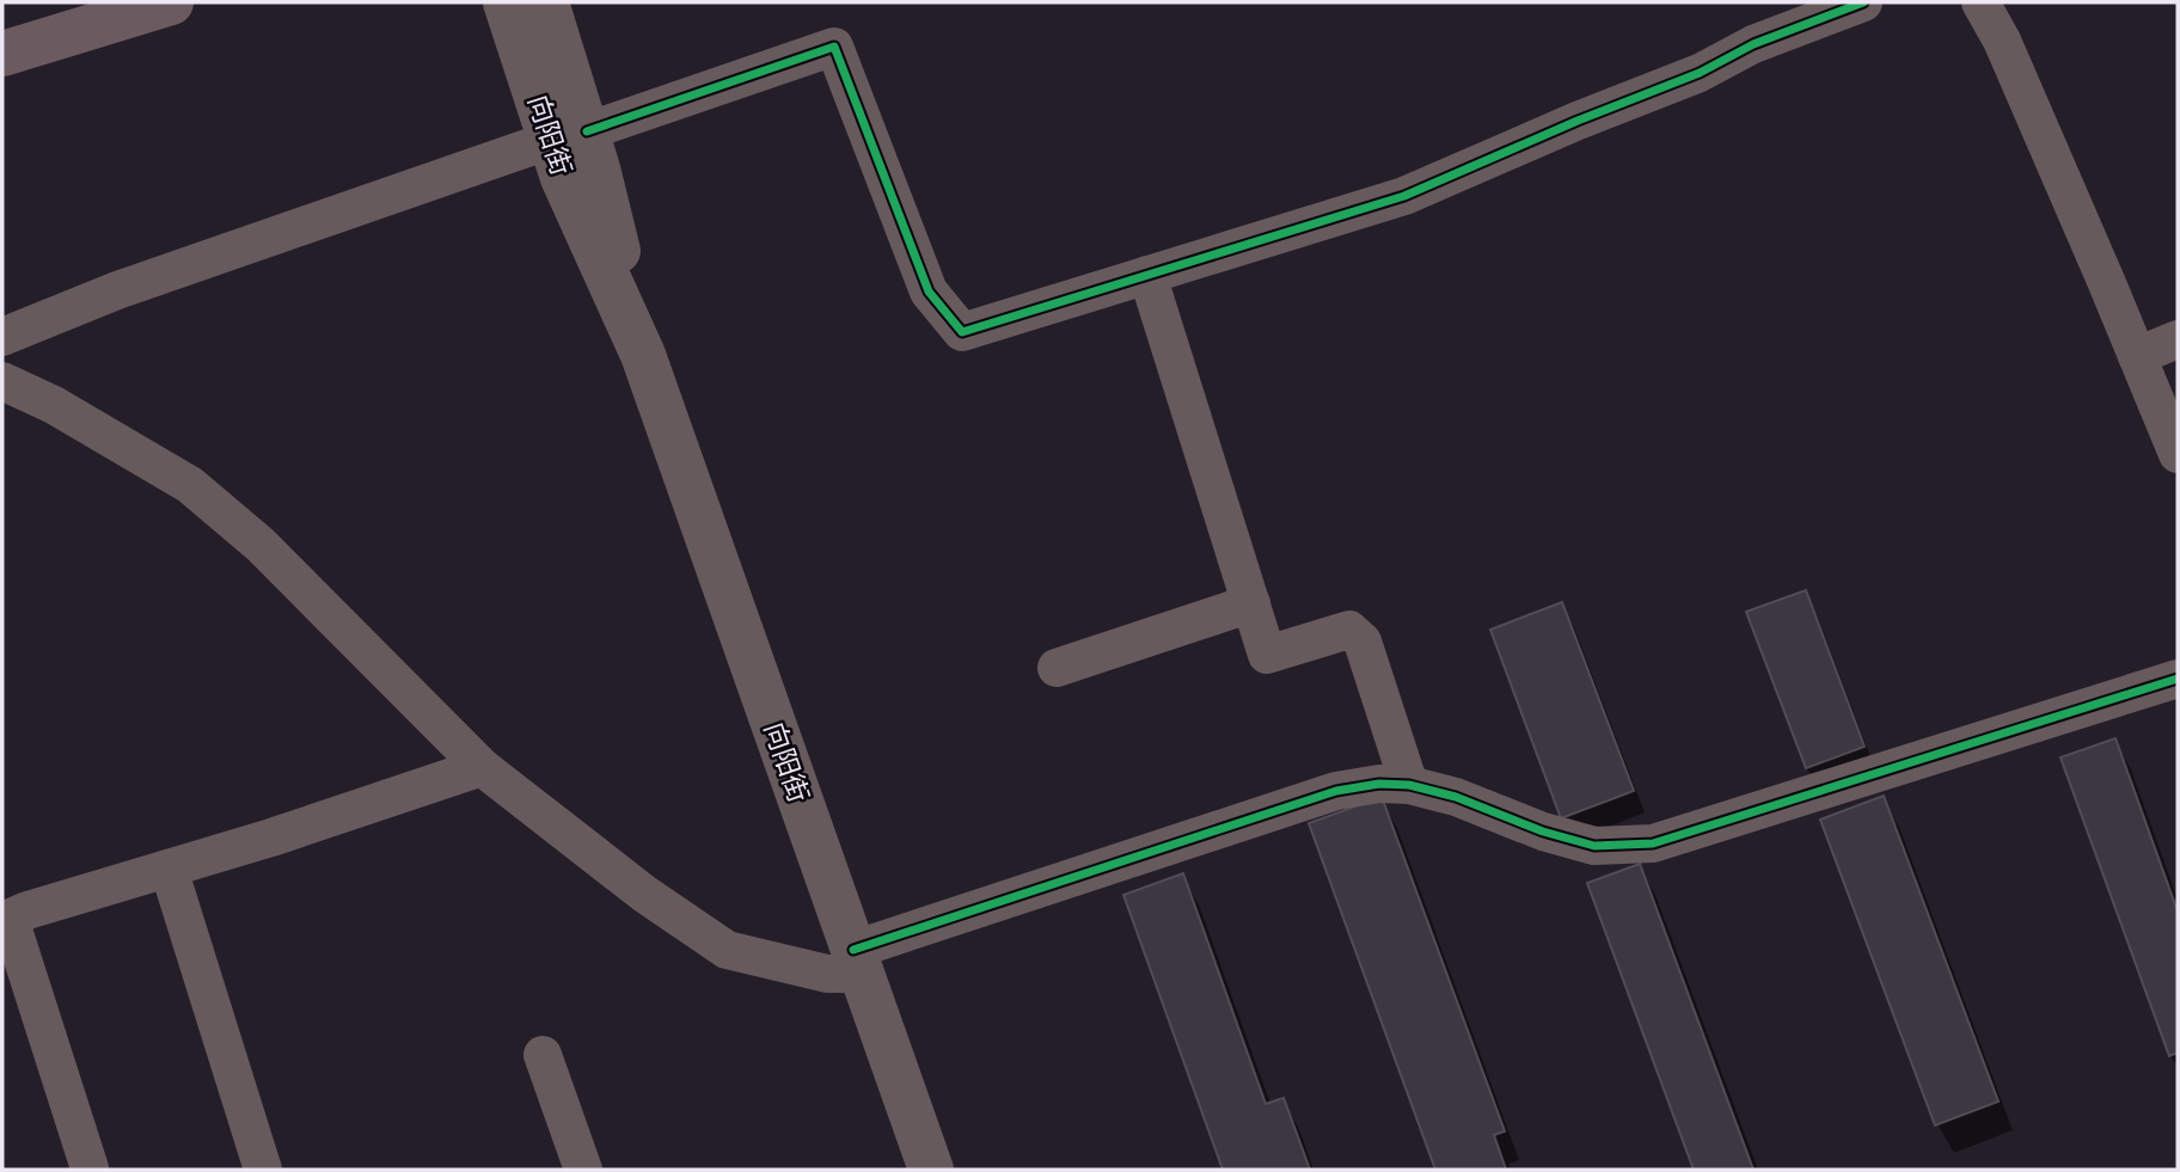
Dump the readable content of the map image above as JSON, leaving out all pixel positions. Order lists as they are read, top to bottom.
{
  "streets": {
    "street": ["向阳街"]
  }
}
